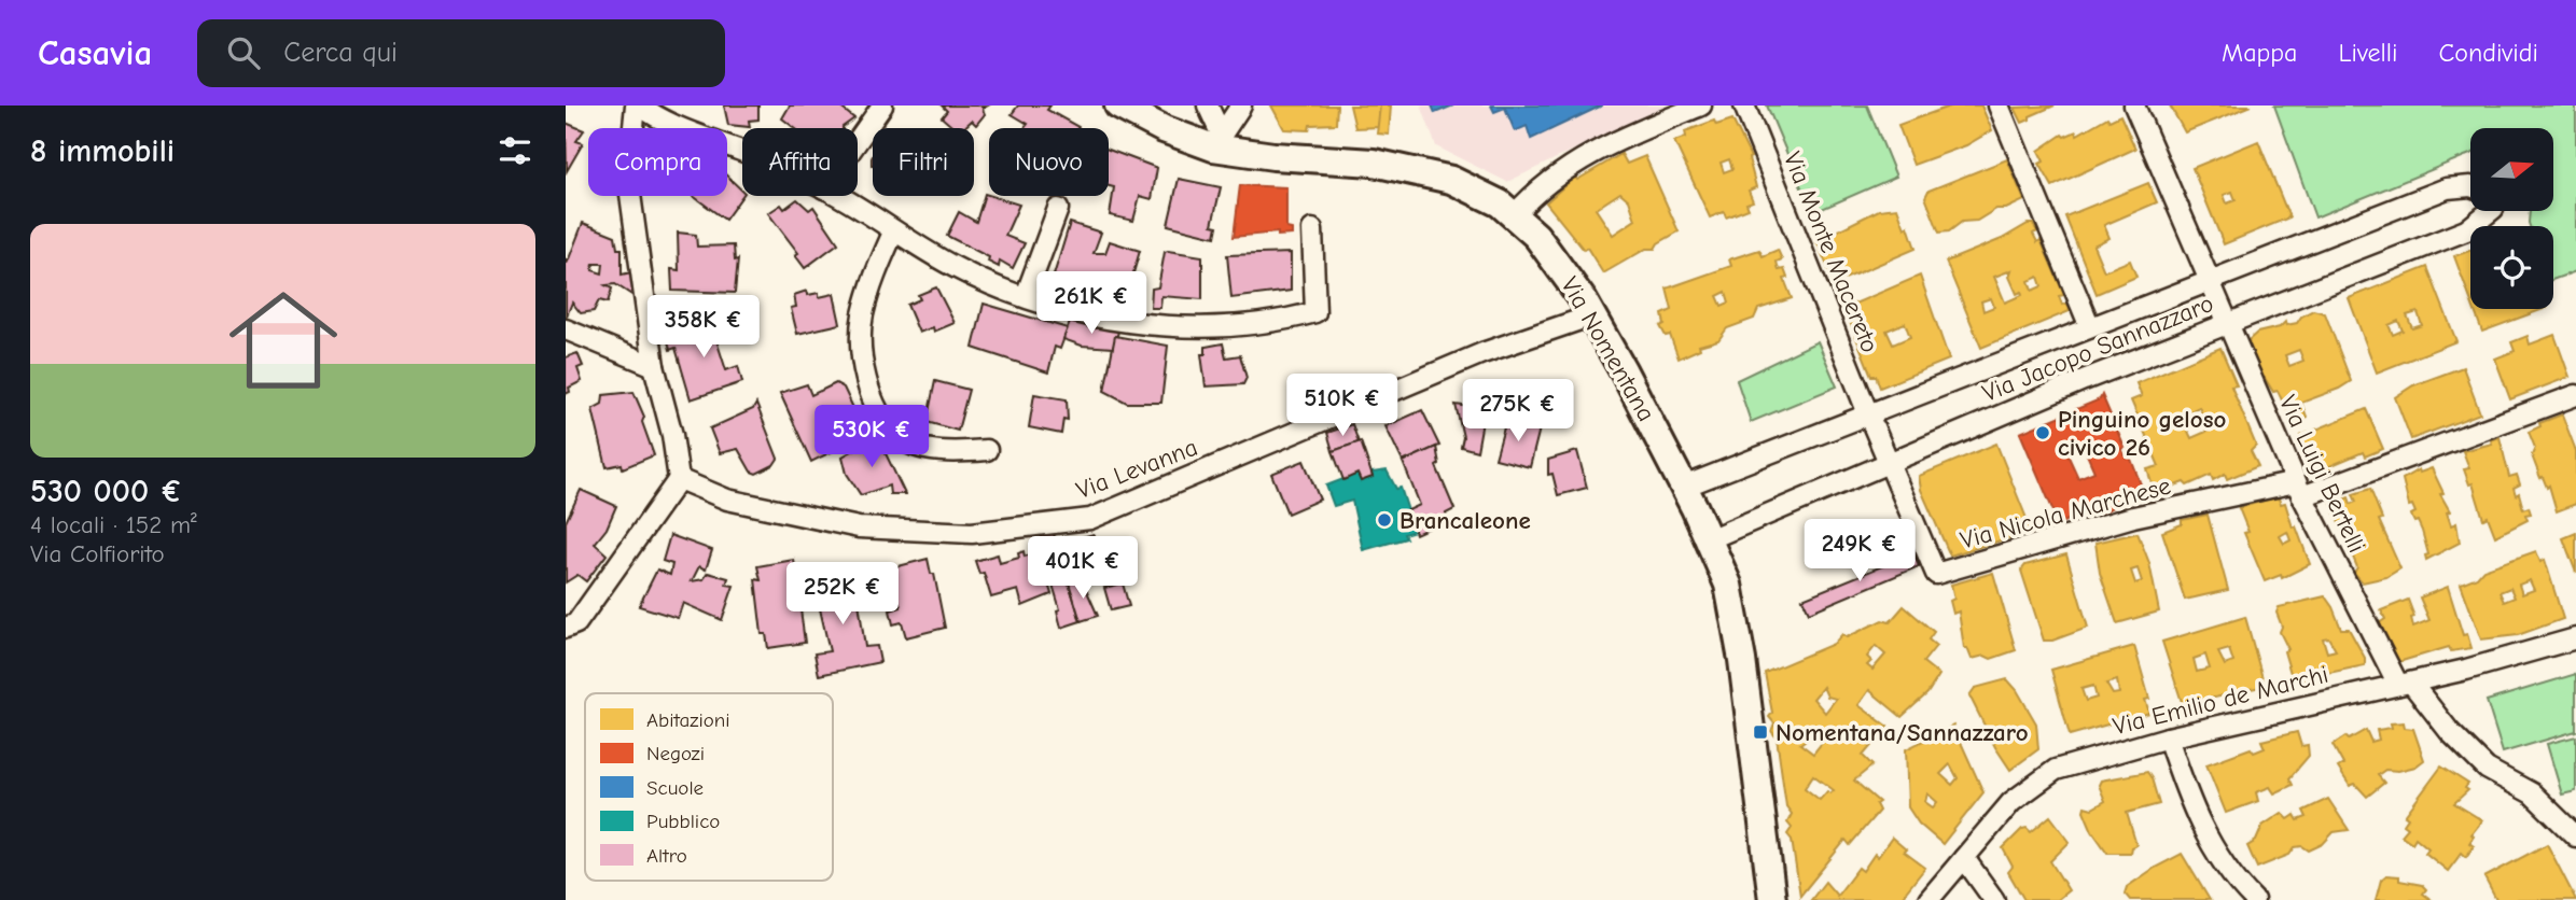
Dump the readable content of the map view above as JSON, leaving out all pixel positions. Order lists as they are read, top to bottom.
{
  "streets": {
    "main road": ["Via Nomentana"],
    "street": [
      "Via Monte Macereto",
      "Via Jacopo Sannazzaro",
      "Via Levanna",
      "Via Luigi Bertelli",
      "Via Nicola Marchese",
      "Via Emilio de Marchi"
    ]
  },
  "crossings": [
    ["Via Monte Macereto", "Via Jacopo Sannazzaro"],
    ["Via Monte Macereto", "Via Nicola Marchese"],
    ["Via Jacopo Sannazzaro", "Via Nomentana"],
    ["Via Jacopo Sannazzaro", "Via Luigi Bertelli"],
    ["Via Nomentana", "Via Levanna"],
    ["Via Luigi Bertelli", "Via Nicola Marchese"],
    ["Via Luigi Bertelli", "Via Emilio de Marchi"]
  ],
  "places": {
    "other": ["Pinguino geloso civico 26", "Brancaleone"],
    "transit": ["Nomentana/Sannazzaro"]
  },
  "legend": [
    "Abitazioni",
    "Negozi",
    "Scuole",
    "Pubblico",
    "Altro"
  ],
  "north": "right",
  "page": {
    "header": "Casavia",
    "search": "Cerca qui",
    "nav": ["Mappa", "Livelli", "Condividi"],
    "heading": "8 immobili",
    "chip": [
      "Compra",
      "Affitta",
      "Filtri",
      "Nuovo"
    ],
    "list": [
      {
        "name": "530 000 €",
        "note": "4 locali · 152 m² · Via Colfiorito"
      }
    ],
    "price": [
      "261K €",
      "358K €",
      "510K €",
      "275K €",
      "530K €",
      "249K €",
      "401K €",
      "252K €"
    ]
  }
}
